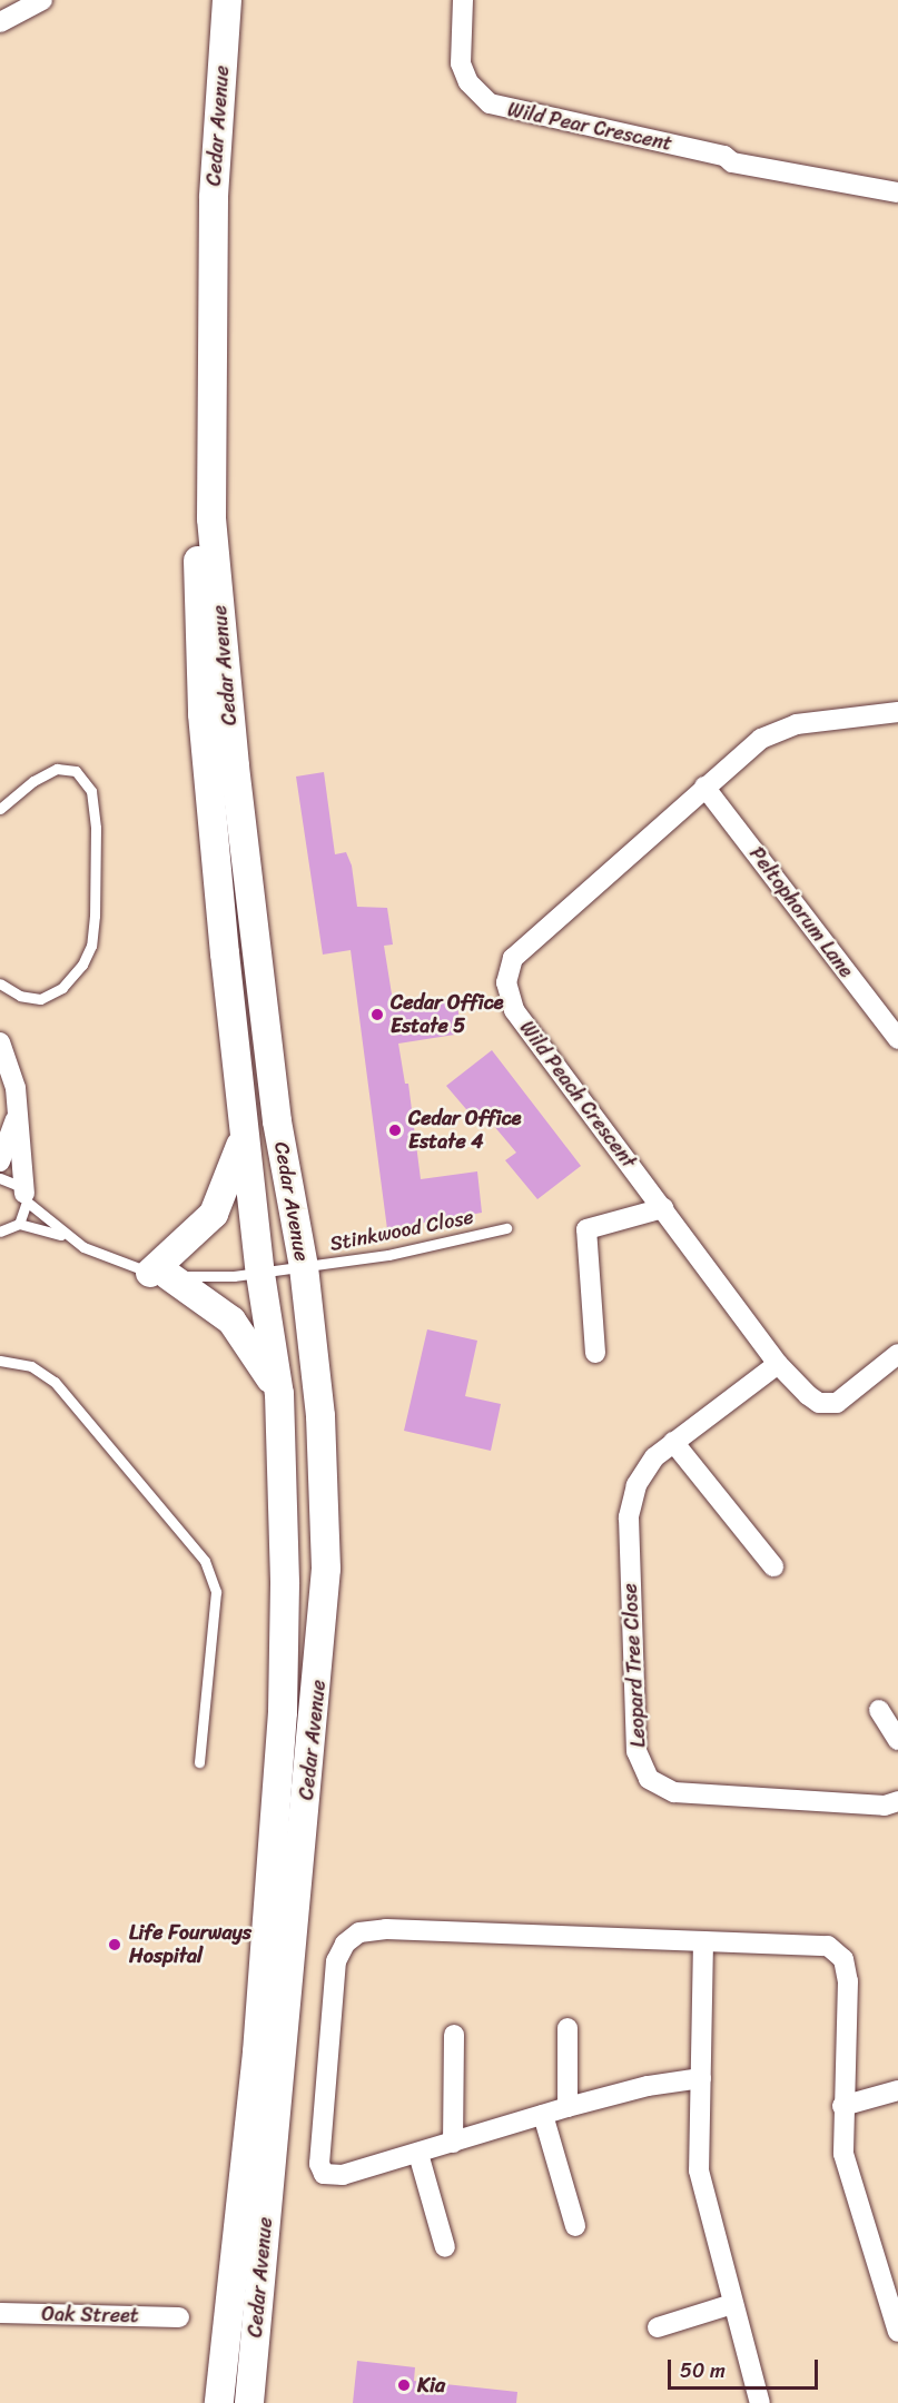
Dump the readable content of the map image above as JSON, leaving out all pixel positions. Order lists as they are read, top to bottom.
{
  "streets": {
    "main road": ["Cedar Avenue"],
    "street": [
      "Wild Pear Crescent",
      "Peltophorum Lane",
      "Wild Peach Crescent",
      "Leopard Tree Close",
      "Oak Street"
    ],
    "lane": ["Stinkwood Close"]
  },
  "crossings": [
    ["Cedar Avenue", "Stinkwood Close"],
    ["Peltophorum Lane", "Wild Peach Crescent"],
    ["Wild Peach Crescent", "Leopard Tree Close"]
  ],
  "places": [
    "Cedar Office Estate 5",
    "Cedar Office Estate 4",
    "Life Fourways Hospital",
    "Kia"
  ],
  "scale_bar": "50 m"
}
